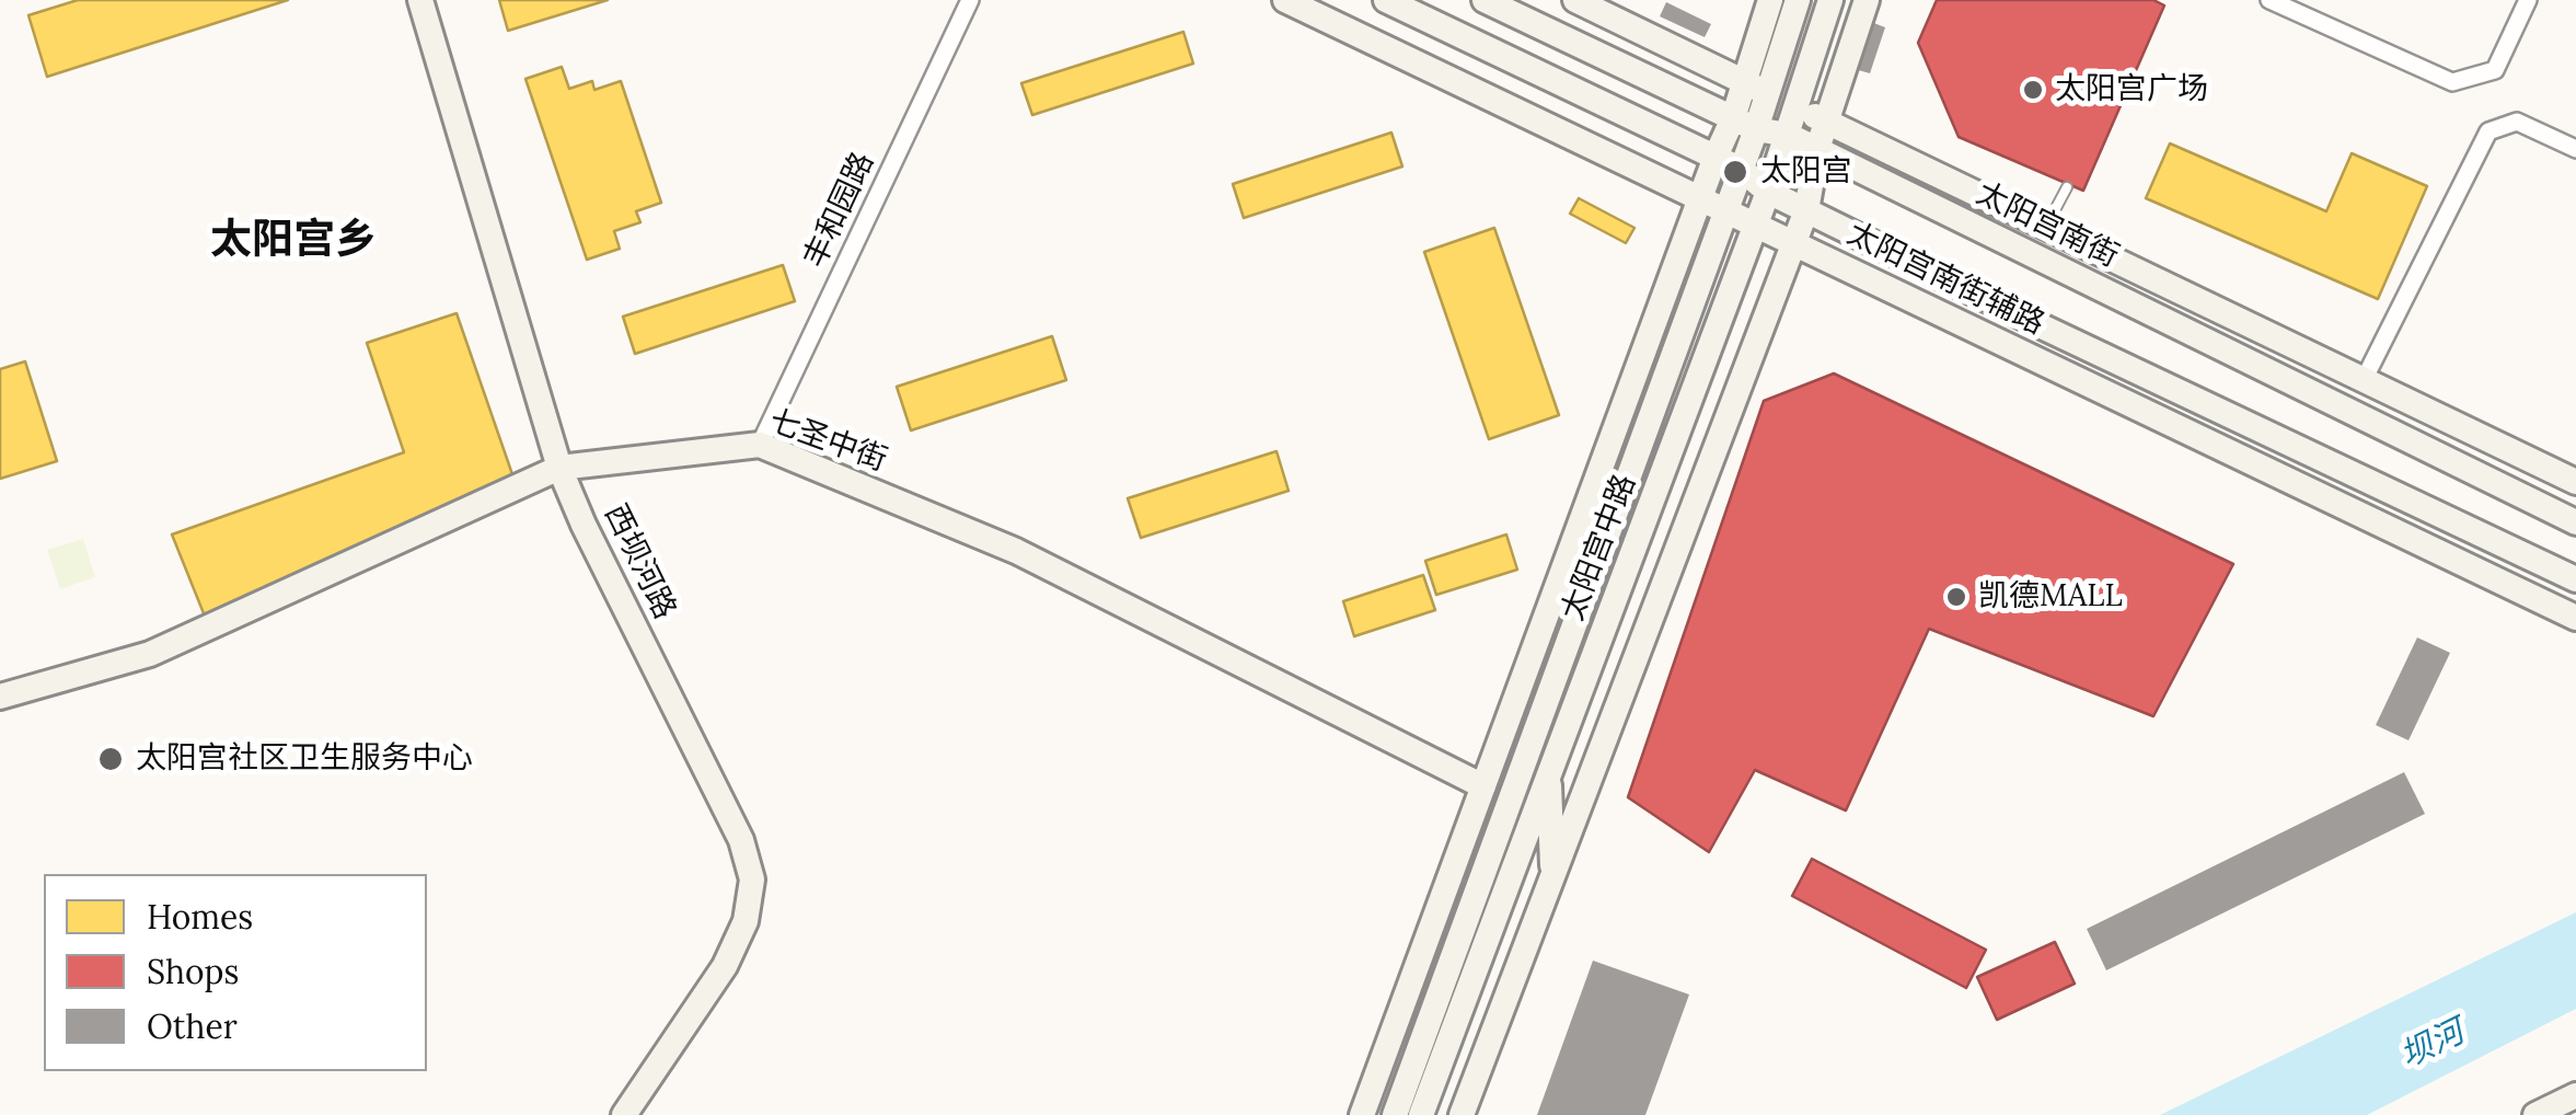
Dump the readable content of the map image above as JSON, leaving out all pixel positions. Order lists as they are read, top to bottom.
{
  "streets": {
    "street": [
      "丰和园路",
      "太阳宫南街",
      "太阳宫南街辅路",
      "七圣中街",
      "太阳宫中路",
      "西坝河路"
    ]
  },
  "crossings": [
    ["丰和园路", "七圣中街"],
    ["太阳宫南街", "太阳宫中路"],
    ["太阳宫南街辅路", "太阳宫中路"],
    ["七圣中街", "太阳宫中路"],
    ["七圣中街", "西坝河路"]
  ],
  "districts": ["太阳宫乡"],
  "water": ["坝河"],
  "places": [
    "太阳宫广场",
    "太阳宫",
    "凯德MALL",
    "太阳宫社区卫生服务中心"
  ],
  "legend": ["Homes", "Shops", "Other"]
}
